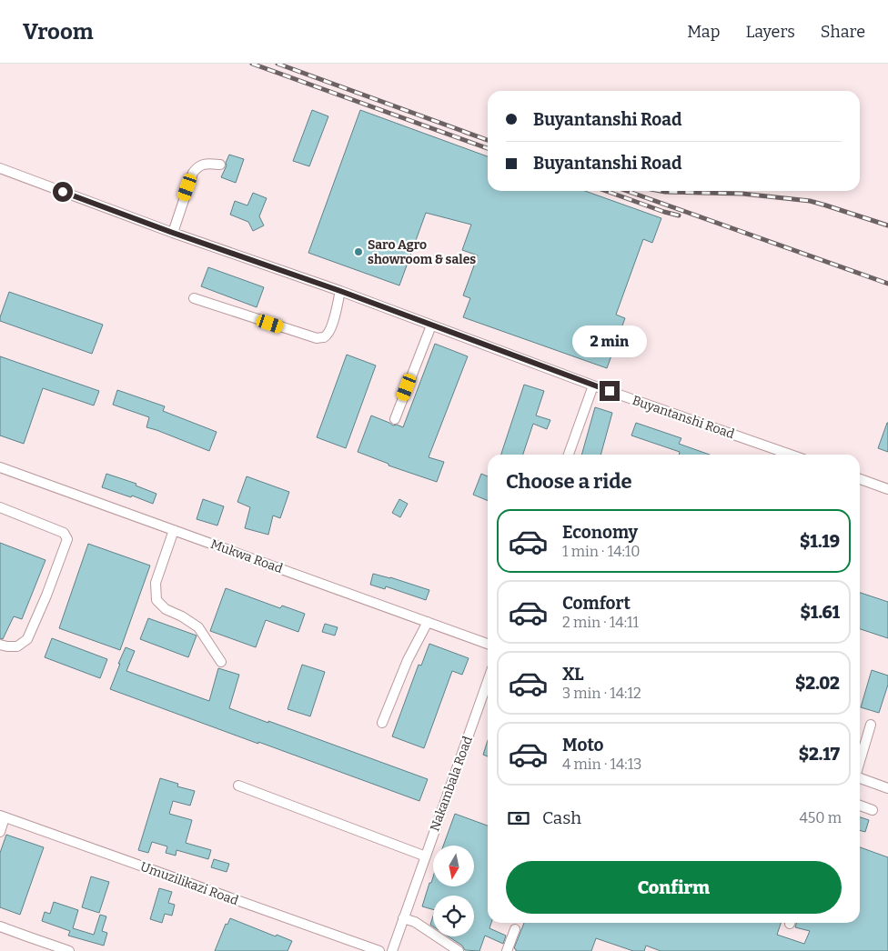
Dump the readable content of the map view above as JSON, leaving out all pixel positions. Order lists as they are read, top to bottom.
{
  "streets": {
    "street": [
      "Buyantanshi Road",
      "Mukwa Road",
      "Nakambala Road",
      "Umuzilikazi Road"
    ]
  },
  "places": ["Saro Agro showroom & sales"],
  "north": "bottom",
  "page": {
    "header": "Vroom",
    "nav": ["Map", "Layers", "Share"],
    "banner": ["Buyantanshi Road", "Buyantanshi Road"],
    "bubble": "2 min",
    "heading": "Choose a ride",
    "list": [
      {
        "name": "Economy",
        "note": "1 min · 14:10",
        "value": "$1.19"
      },
      {
        "name": "Comfort",
        "note": "2 min · 14:11",
        "value": "$1.61"
      },
      {
        "name": "XL",
        "note": "3 min · 14:12",
        "value": "$2.02"
      },
      {
        "name": "Moto",
        "note": "4 min · 14:13",
        "value": "$2.17"
      }
    ],
    "pay": ["Cash", "450 m"],
    "buttons": "Confirm"
  }
}
